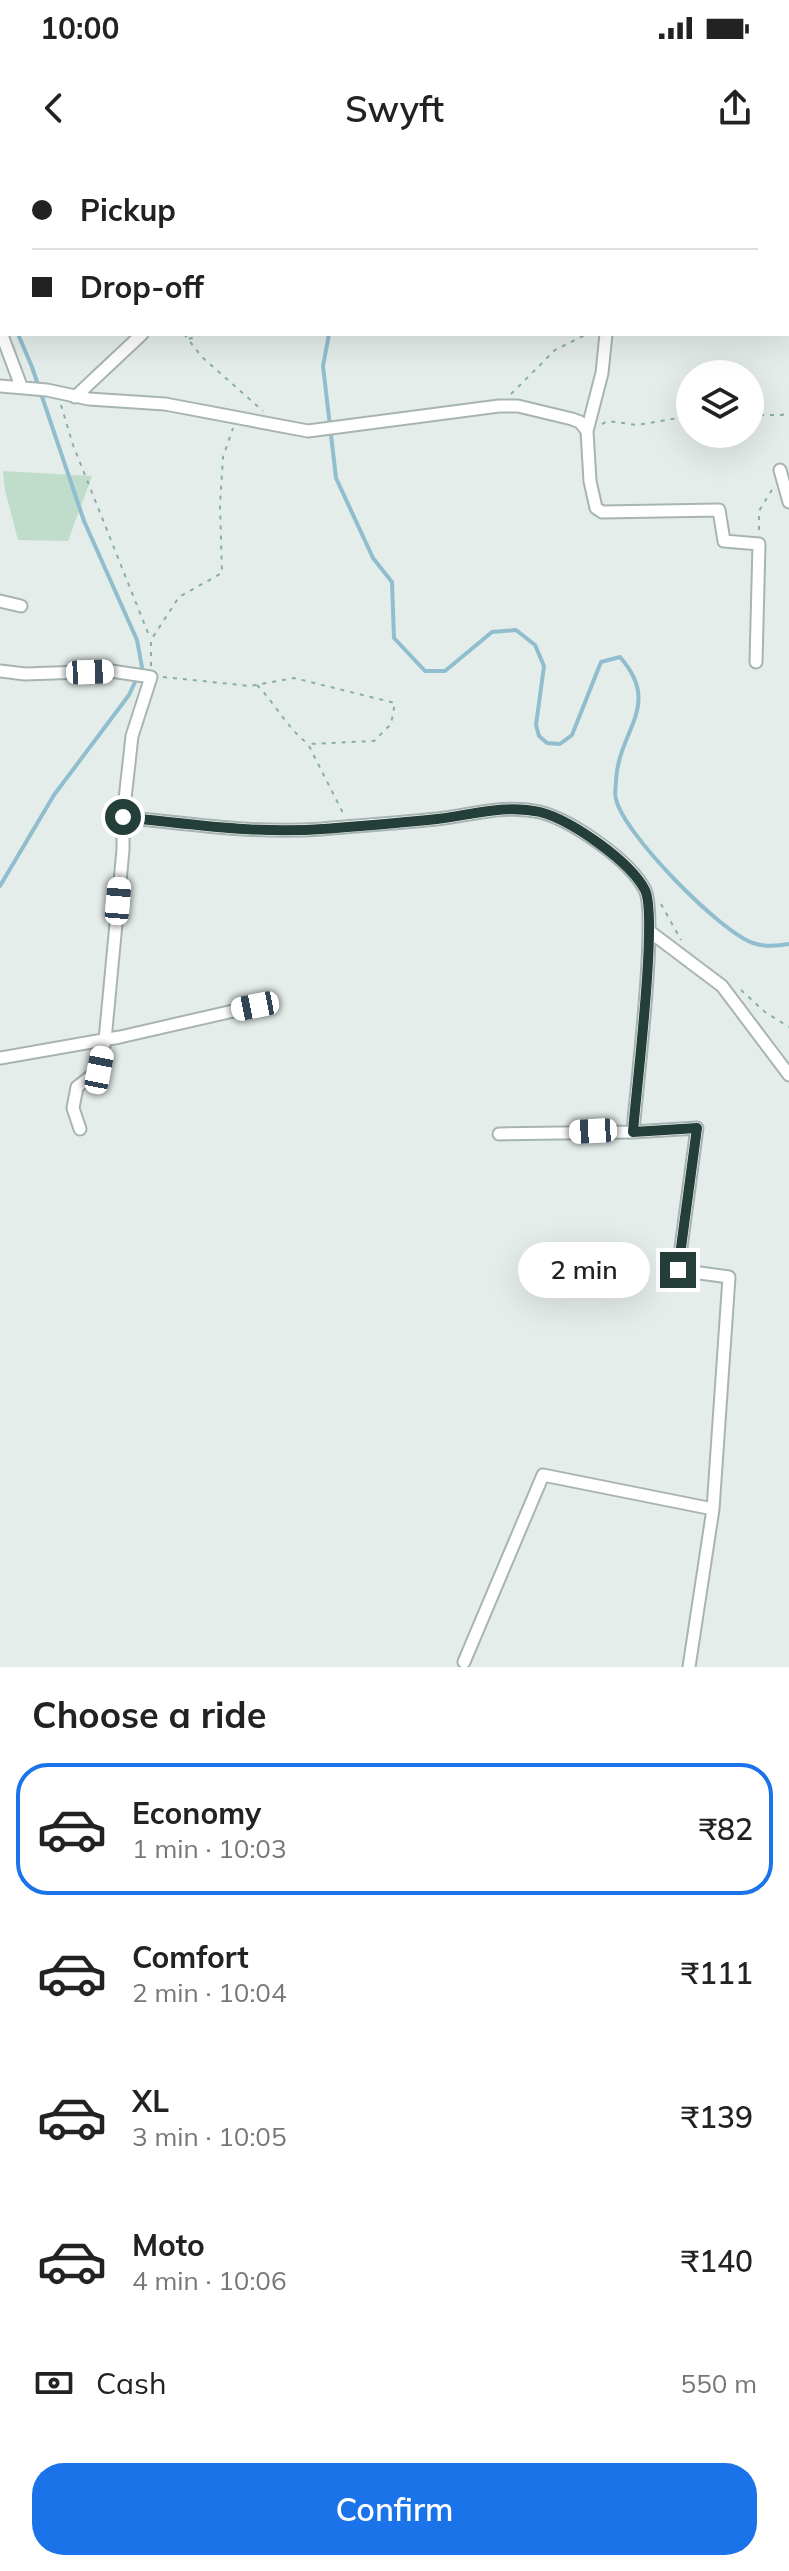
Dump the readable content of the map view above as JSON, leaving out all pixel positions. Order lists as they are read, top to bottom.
{
  "page": {
    "status": "10:00",
    "header": "Swyft",
    "banner": ["Pickup", "Drop-off"],
    "bubble": "2 min",
    "heading": "Choose a ride",
    "list": [
      {
        "name": "Economy",
        "note": "1 min · 10:03",
        "value": "₹82"
      },
      {
        "name": "Comfort",
        "note": "2 min · 10:04",
        "value": "₹111"
      },
      {
        "name": "XL",
        "note": "3 min · 10:05",
        "value": "₹139"
      },
      {
        "name": "Moto",
        "note": "4 min · 10:06",
        "value": "₹140"
      }
    ],
    "pay": ["Cash", "550 m"],
    "buttons": "Confirm"
  }
}
